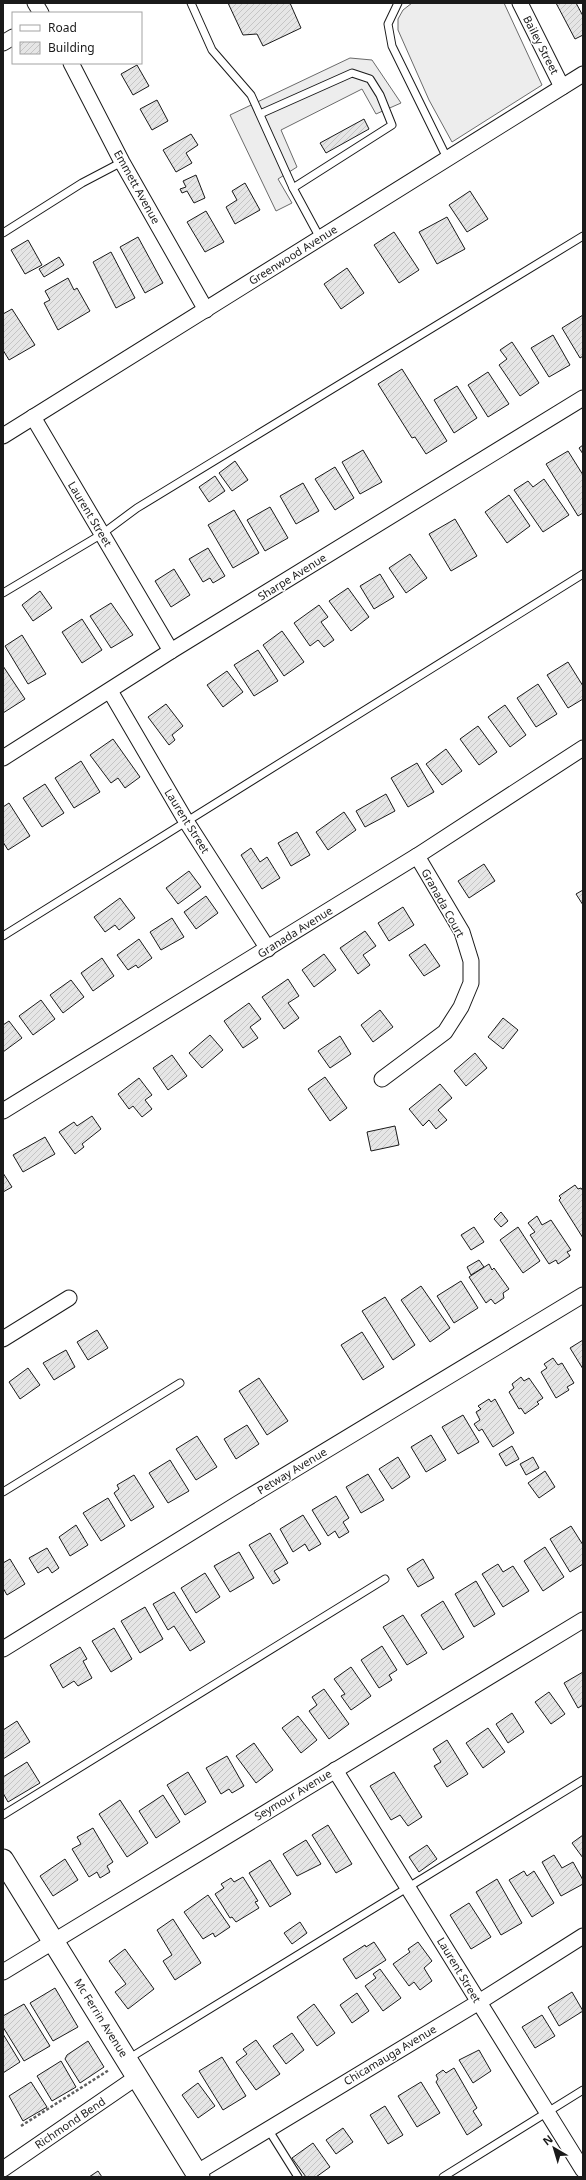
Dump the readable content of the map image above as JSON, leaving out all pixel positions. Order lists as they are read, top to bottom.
{
  "streets": {
    "street": [
      "Bailey Street",
      "Emmett Avenue",
      "Greenwood Avenue",
      "Laurent Street",
      "Sharpe Avenue",
      "Granada Court",
      "Granada Avenue",
      "Petway Avenue",
      "Seymour Avenue",
      "Mc Ferrin Avenue",
      "Chicamauga Avenue",
      "Richmond Bend"
    ]
  },
  "crossings": [
    ["Bailey Street", "Greenwood Avenue"],
    ["Emmett Avenue", "Greenwood Avenue"],
    ["Greenwood Avenue", "Laurent Street"],
    ["Laurent Street", "Sharpe Avenue"],
    ["Laurent Street", "Granada Avenue"],
    ["Laurent Street", "Seymour Avenue"],
    ["Laurent Street", "Chicamauga Avenue"],
    ["Granada Court", "Granada Avenue"],
    ["Seymour Avenue", "Mc Ferrin Avenue"],
    ["Mc Ferrin Avenue", "Chicamauga Avenue"],
    ["Mc Ferrin Avenue", "Richmond Bend"]
  ],
  "legend": ["Road", "Building"],
  "north": "top left"
}
